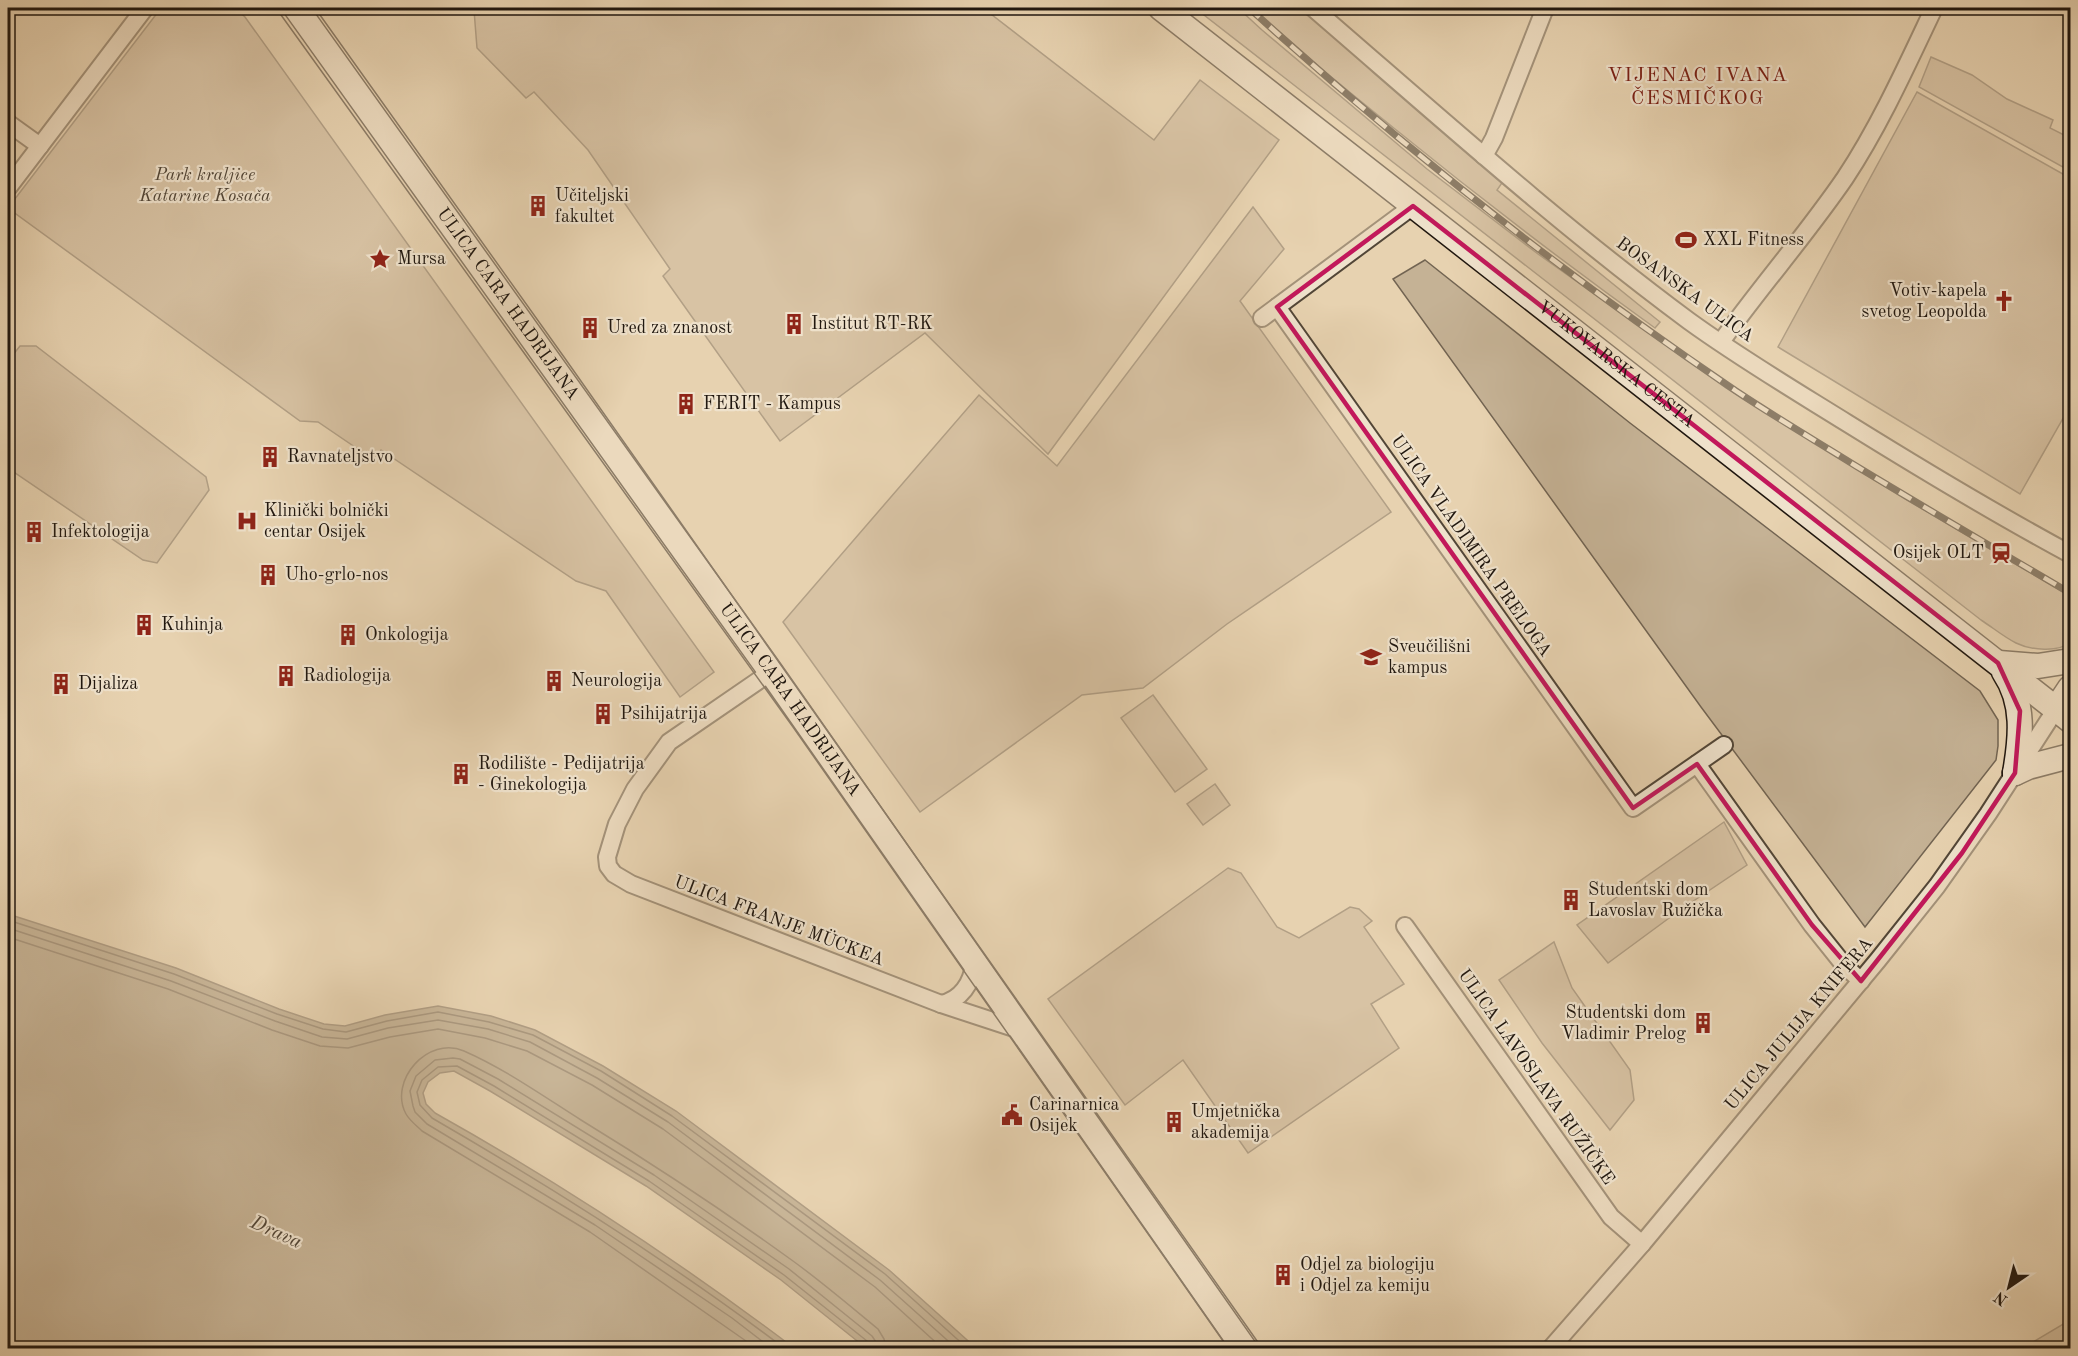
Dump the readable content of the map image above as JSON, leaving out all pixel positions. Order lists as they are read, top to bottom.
{
  "streets": {
    "main road": ["ULICA CARA HADRIJANA", "VUKOVARSKA CESTA"],
    "street": [
      "BOSANSKA ULICA",
      "ULICA VLADIMIRA PRELOGA",
      "ULICA FRANJE MÜCKEA",
      "ULICA JULIJA KNIFERA",
      "ULICA LAVOSLAVA RUŽIČKE"
    ]
  },
  "crossings": [
    ["ULICA CARA HADRIJANA", "ULICA FRANJE MÜCKEA"],
    ["VUKOVARSKA CESTA", "ULICA JULIJA KNIFERA"],
    ["ULICA JULIJA KNIFERA", "ULICA LAVOSLAVA RUŽIČKE"]
  ],
  "districts": ["VIJENAC IVANA ČESMIČKOG"],
  "water": ["Drava"],
  "parks": ["Park kraljice Katarine Kosača"],
  "places": {
    "building": [
      "Učiteljski fakultet",
      "Institut RT-RK",
      "Ured za znanost",
      "FERIT - Kampus",
      "Ravnateljstvo",
      "Infektologija",
      "Uho-grlo-nos",
      "Kuhinja",
      "Onkologija",
      "Radiologija",
      "Neurologija",
      "Dijaliza",
      "Psihijatrija",
      "Rodilište - Pedijatrija - Ginekologija",
      "Studentski dom Lavoslav Ružička",
      "Studentski dom Vladimir Prelog",
      "Umjetnička akademija",
      "Odjel za biologiju i Odjel za kemiju"
    ],
    "sports": ["XXL Fitness"],
    "place": ["Mursa"],
    "church": ["Votiv-kapela svetog Leopolda"],
    "hospital": ["Klinički bolnički centar Osijek"],
    "station": ["Osijek OLT"],
    "school or university": ["Sveučilišni kampus"],
    "public building": ["Carinarnica Osijek"]
  },
  "north": "bottom left"
}
